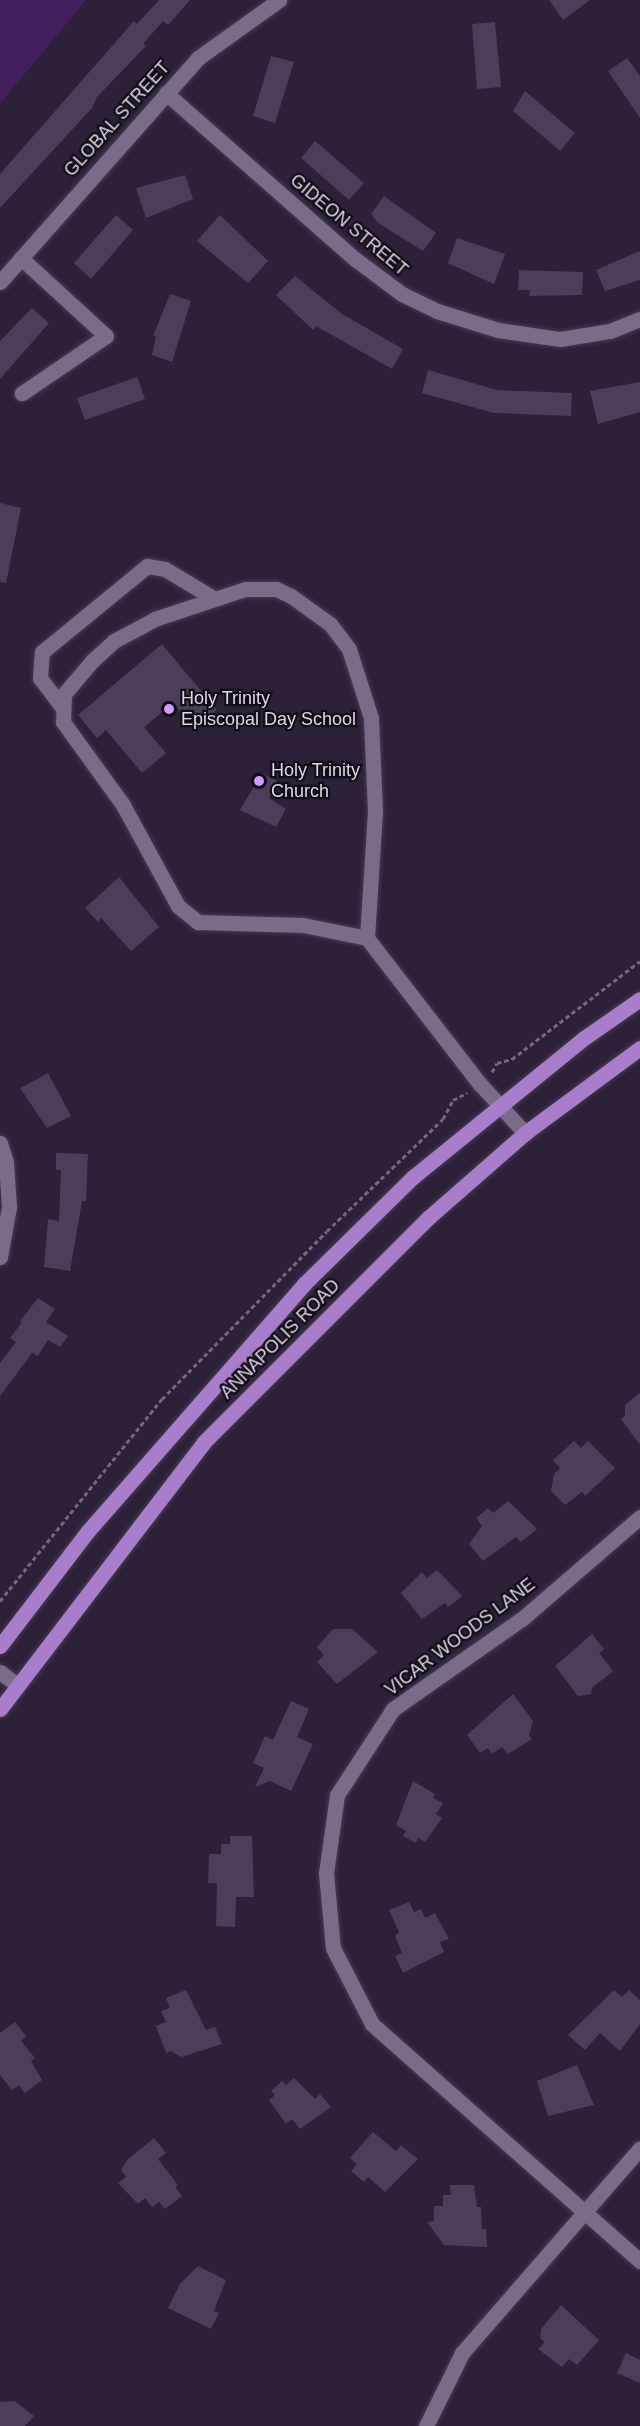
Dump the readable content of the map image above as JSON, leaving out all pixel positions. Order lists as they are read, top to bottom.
{
  "streets": {
    "main road": ["ANNAPOLIS ROAD"],
    "street": ["GLOBAL STREET", "GIDEON STREET", "VICAR WOODS LANE"]
  },
  "crossings": [
    ["GLOBAL STREET", "GIDEON STREET"]
  ],
  "places": ["Holy Trinity Episcopal Day School", "Holy Trinity Church"]
}
